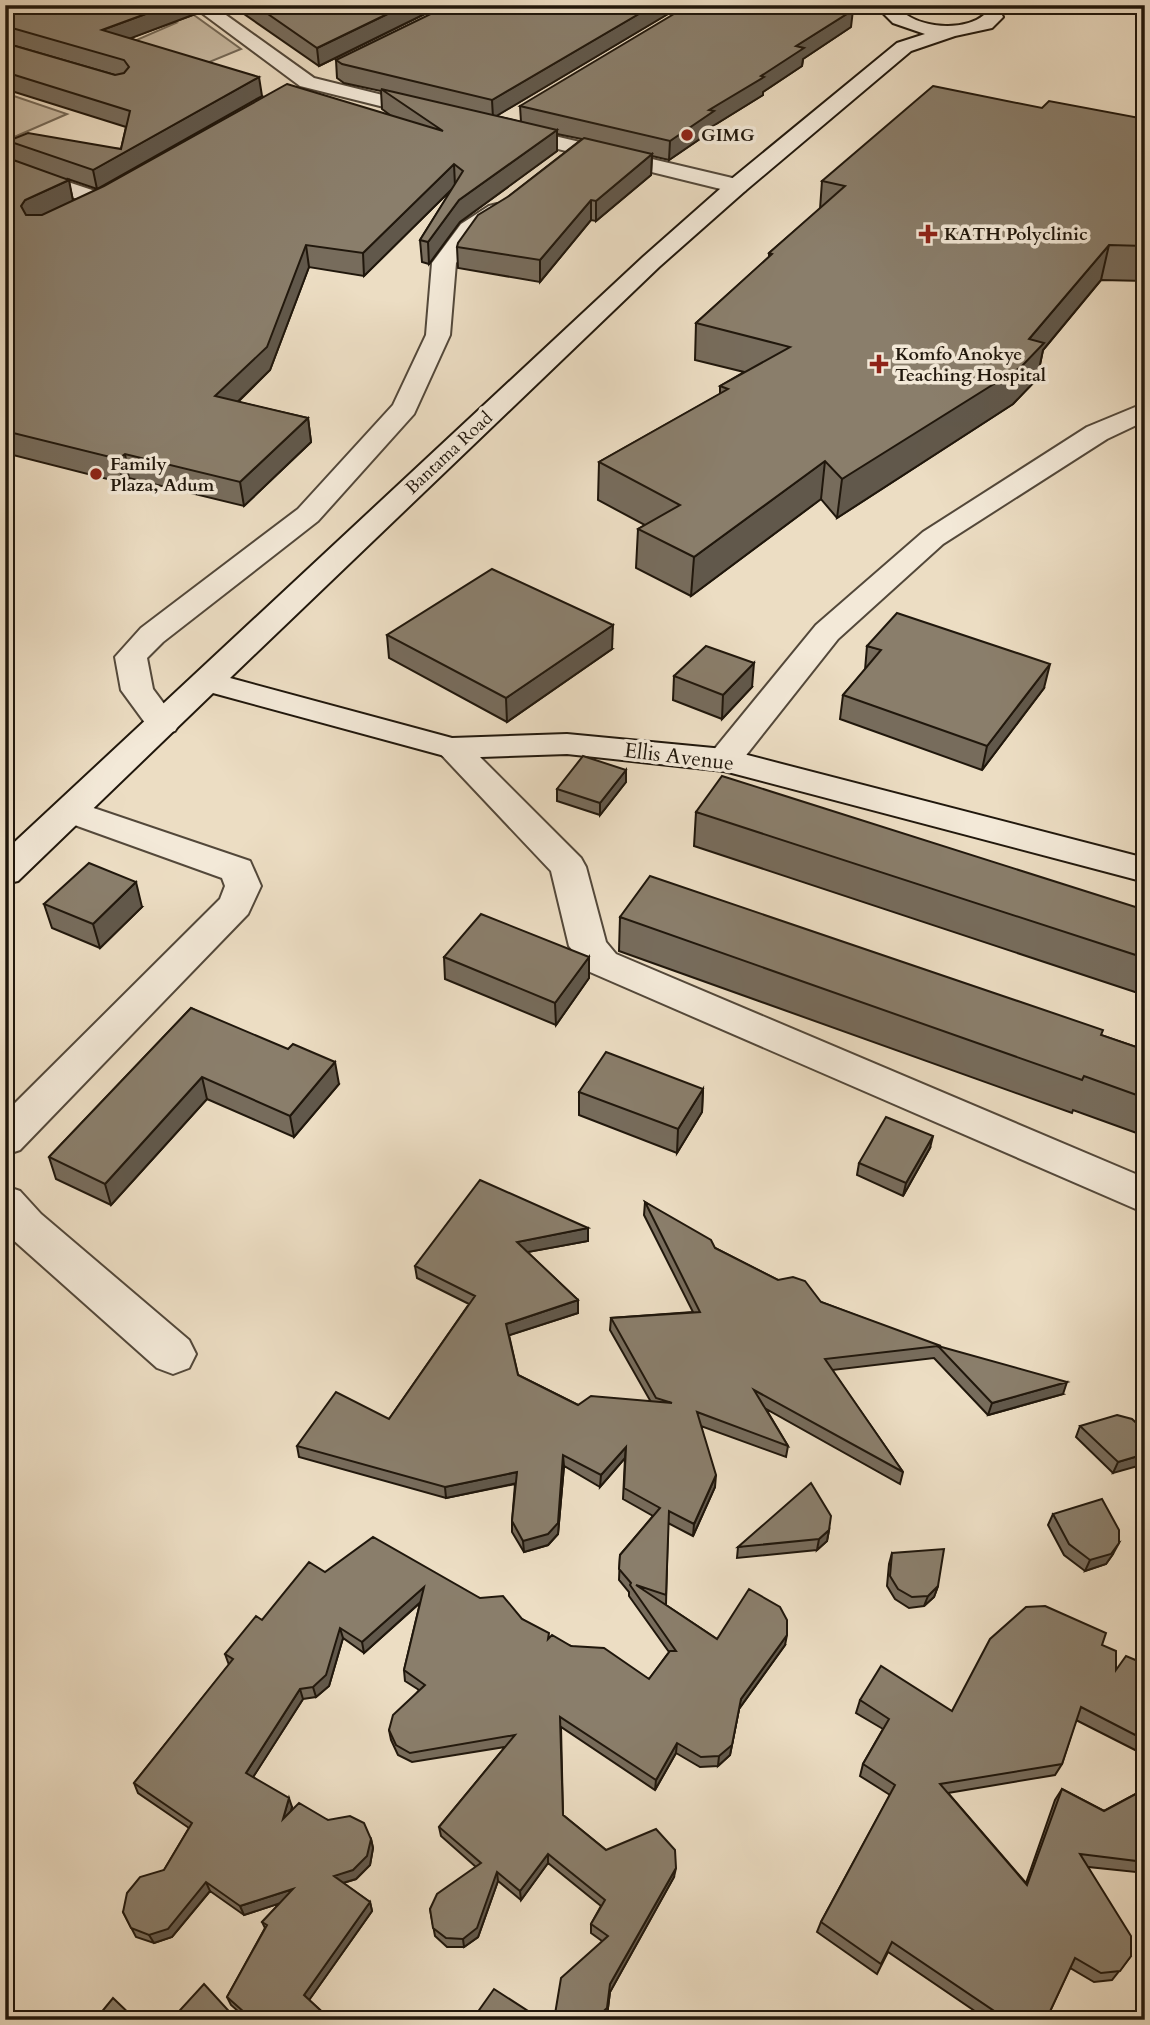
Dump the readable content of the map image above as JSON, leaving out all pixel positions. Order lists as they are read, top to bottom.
{
  "streets": {
    "street": ["Bantama Road", "Ellis Avenue"]
  },
  "crossings": [
    ["Bantama Road", "Ellis Avenue"]
  ],
  "places": {
    "other": ["GIMG", "Family Plaza, Adum"],
    "health": ["KATH Polyclinic", "Komfo Anokye Teaching Hospital"]
  }
}
